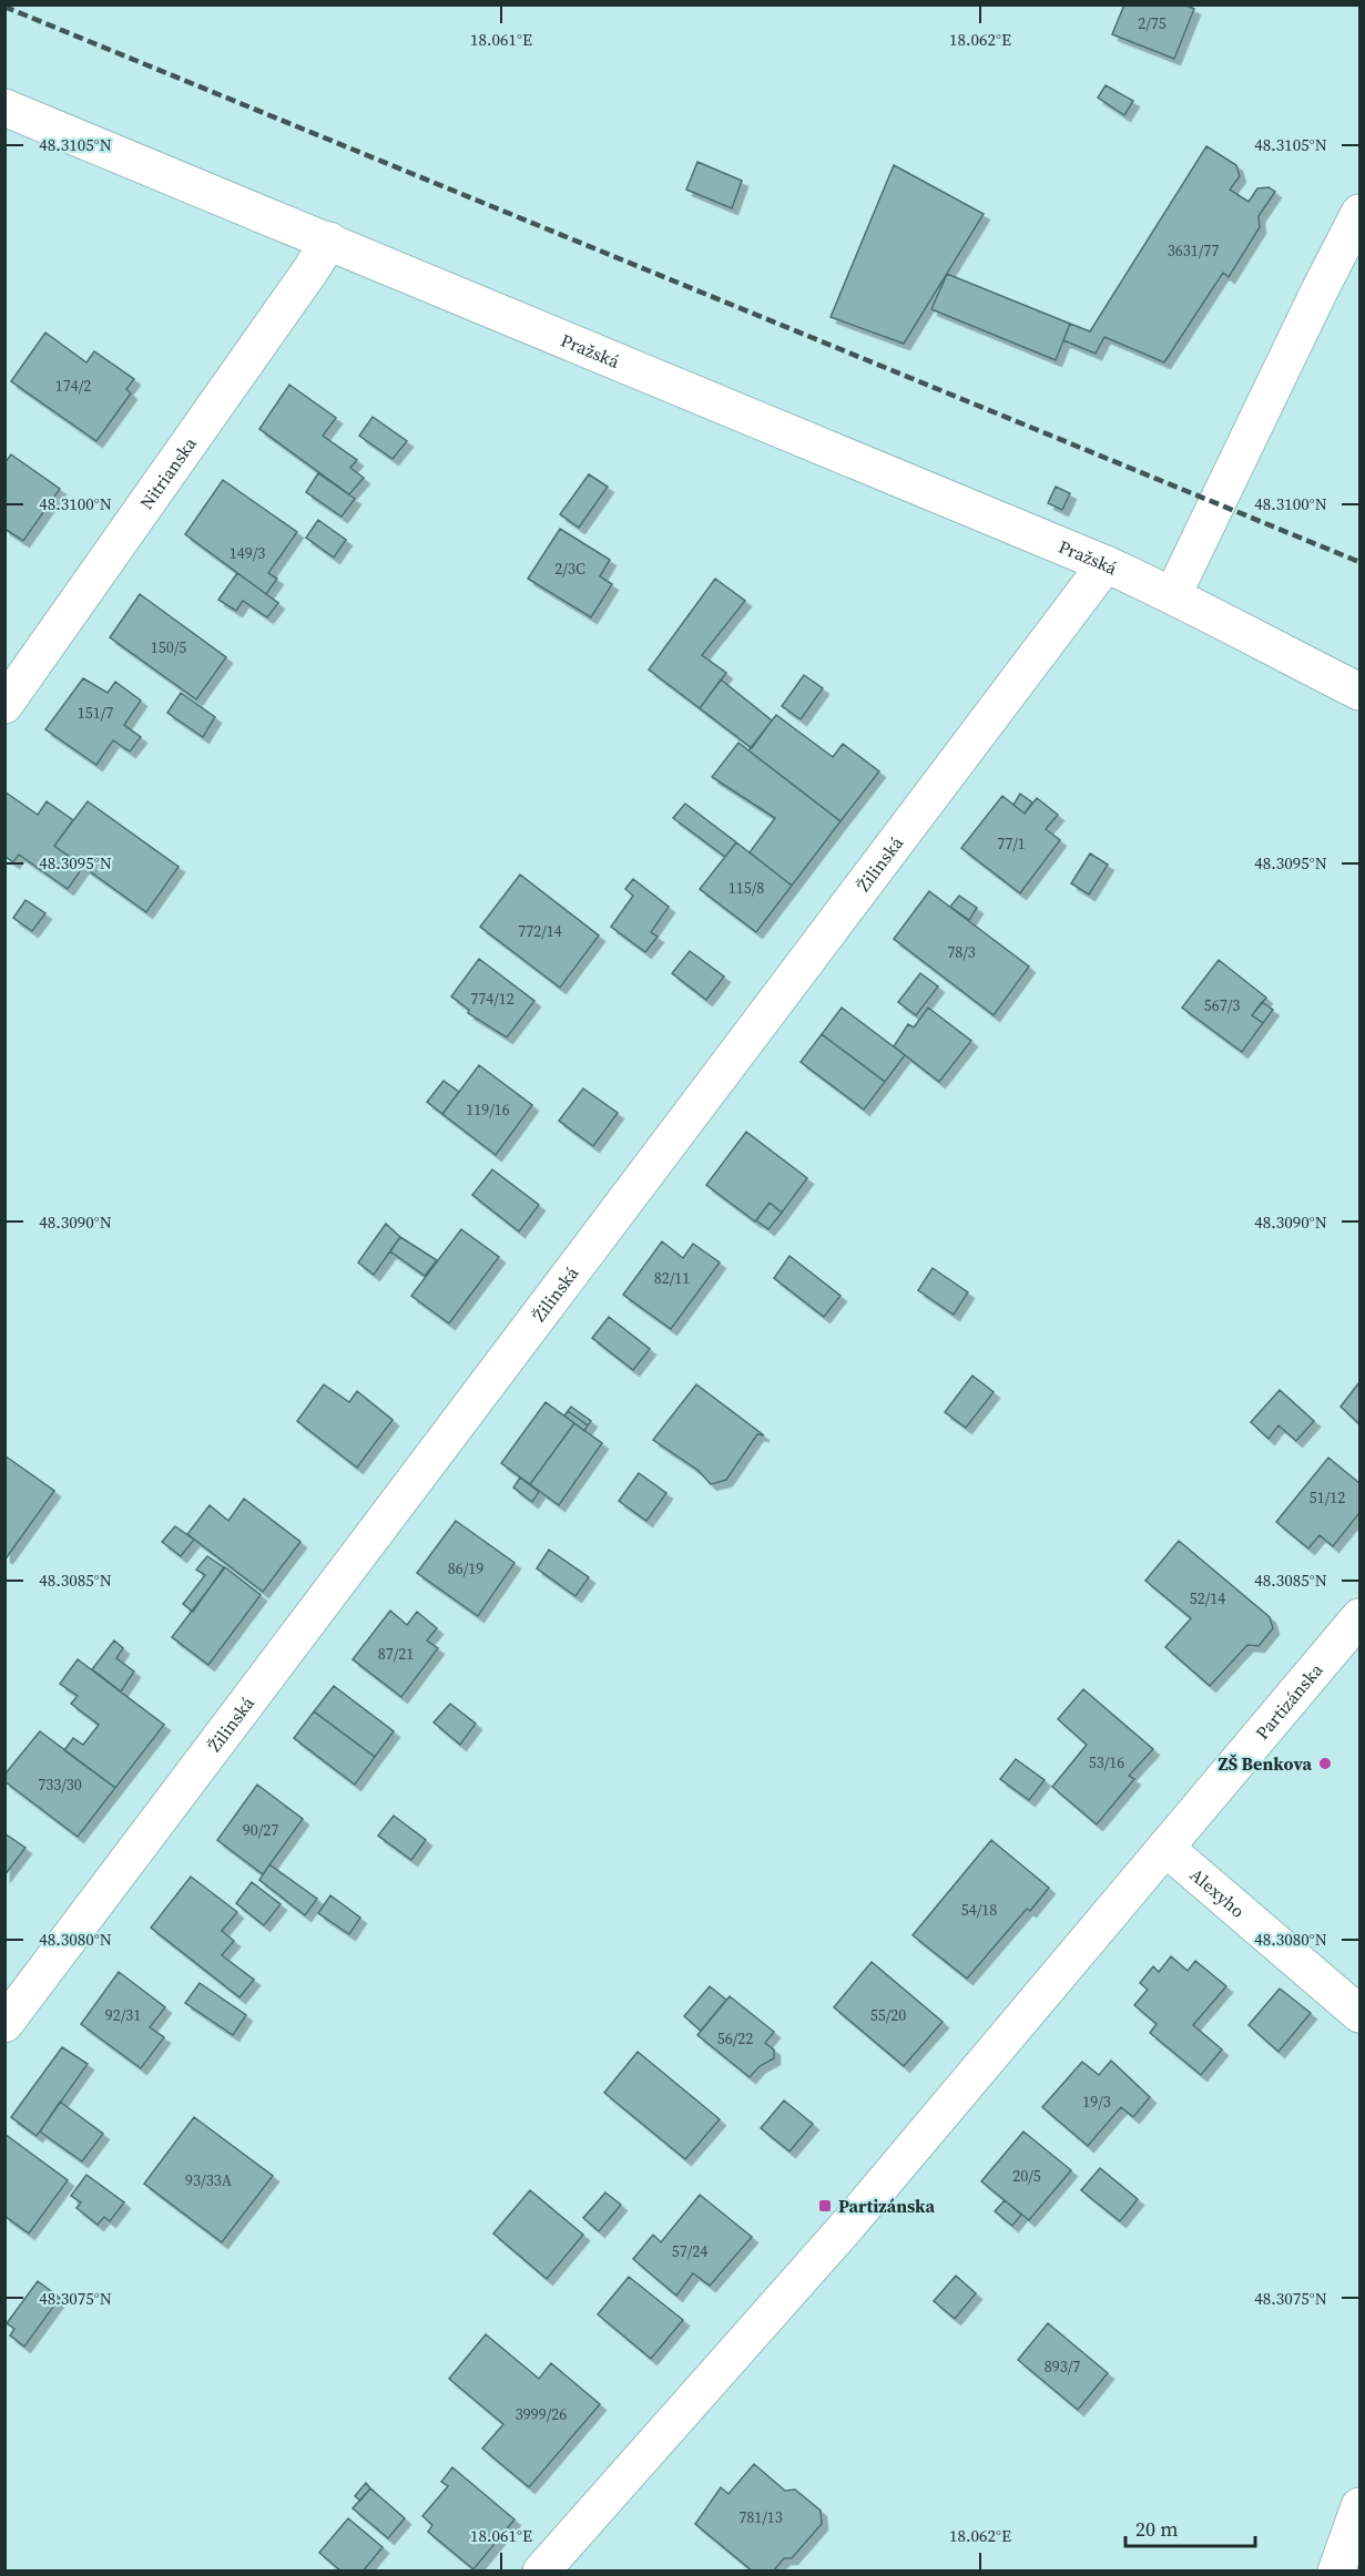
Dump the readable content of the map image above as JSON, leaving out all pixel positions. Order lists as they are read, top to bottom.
{
  "streets": {
    "street": [
      "Pražská",
      "Nitrianska",
      "Žilinská",
      "Partizánska",
      "Alexyho"
    ]
  },
  "crossings": [
    ["Pražská", "Nitrianska"],
    ["Pražská", "Žilinská"],
    ["Partizánska", "Alexyho"]
  ],
  "places": {
    "other": ["ZŠ Benkova"],
    "transit": ["Partizánska"]
  },
  "house_numbers": [
    "2/75",
    "3631/77",
    "174/2",
    "149/3",
    "2/3C",
    "150/5",
    "151/7",
    "77/1",
    "115/8",
    "772/14",
    "78/3",
    "774/12",
    "567/3",
    "119/16",
    "82/11",
    "51/12",
    "86/19",
    "52/14",
    "87/21",
    "53/16",
    "733/30",
    "90/27",
    "54/18",
    "92/31",
    "55/20",
    "56/22",
    "19/3",
    "20/5",
    "93/33A",
    "57/24",
    "893/7",
    "3999/26",
    "781/13"
  ],
  "scale_bar": "20 m",
  "coordinates": [
    "18.061°E",
    "18.062°E",
    "48.3105°N",
    "48.3100°N",
    "48.3095°N",
    "48.3090°N",
    "48.3085°N",
    "48.3080°N",
    "48.3075°N"
  ]
}
